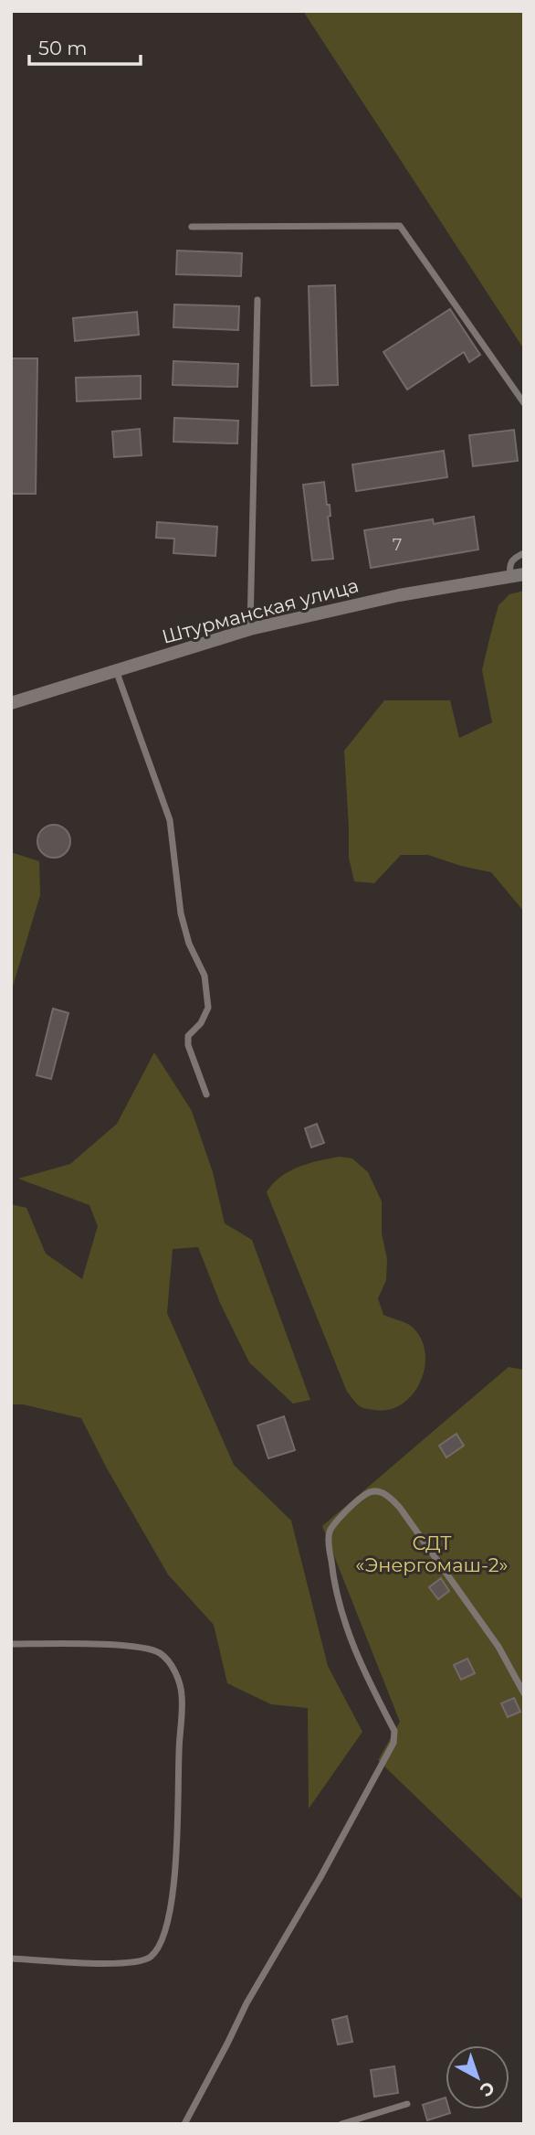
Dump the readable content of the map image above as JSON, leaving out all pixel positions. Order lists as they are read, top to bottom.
{
  "streets": {
    "street": ["Штурманская улица"]
  },
  "parks": ["СДТ «Энергомаш-2»"],
  "house_numbers": ["7"],
  "scale_bar": "50 m",
  "north": "bottom right"
}
